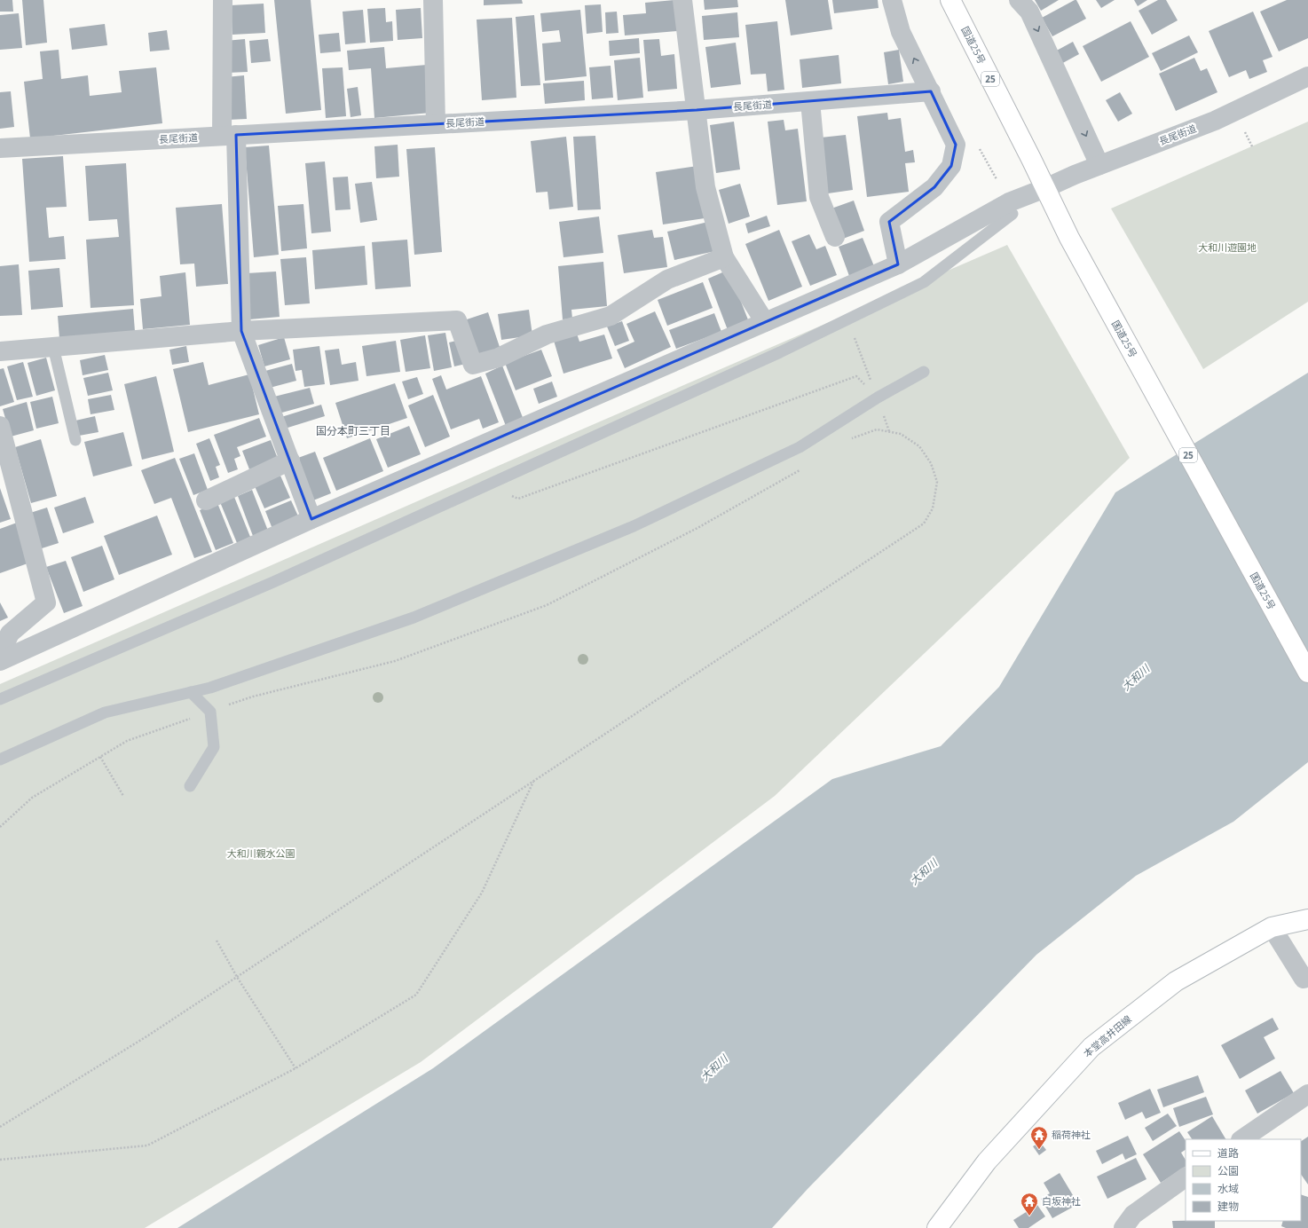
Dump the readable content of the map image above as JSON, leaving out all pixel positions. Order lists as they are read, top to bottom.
{
  "streets": {
    "main road": ["国道25号", "25", "本堂高井田線"],
    "street": ["長尾街道"]
  },
  "crossings": [
    ["国道25号", "長尾街道"]
  ],
  "districts": ["国分本町三丁目"],
  "water": ["大和川"],
  "parks": ["大和川遊園地", "大和川親水公園"],
  "places": {
    "temple": ["稲荷神社", "白坂神社"]
  },
  "legend": [
    "道路",
    "公園",
    "水域",
    "建物"
  ]
}
